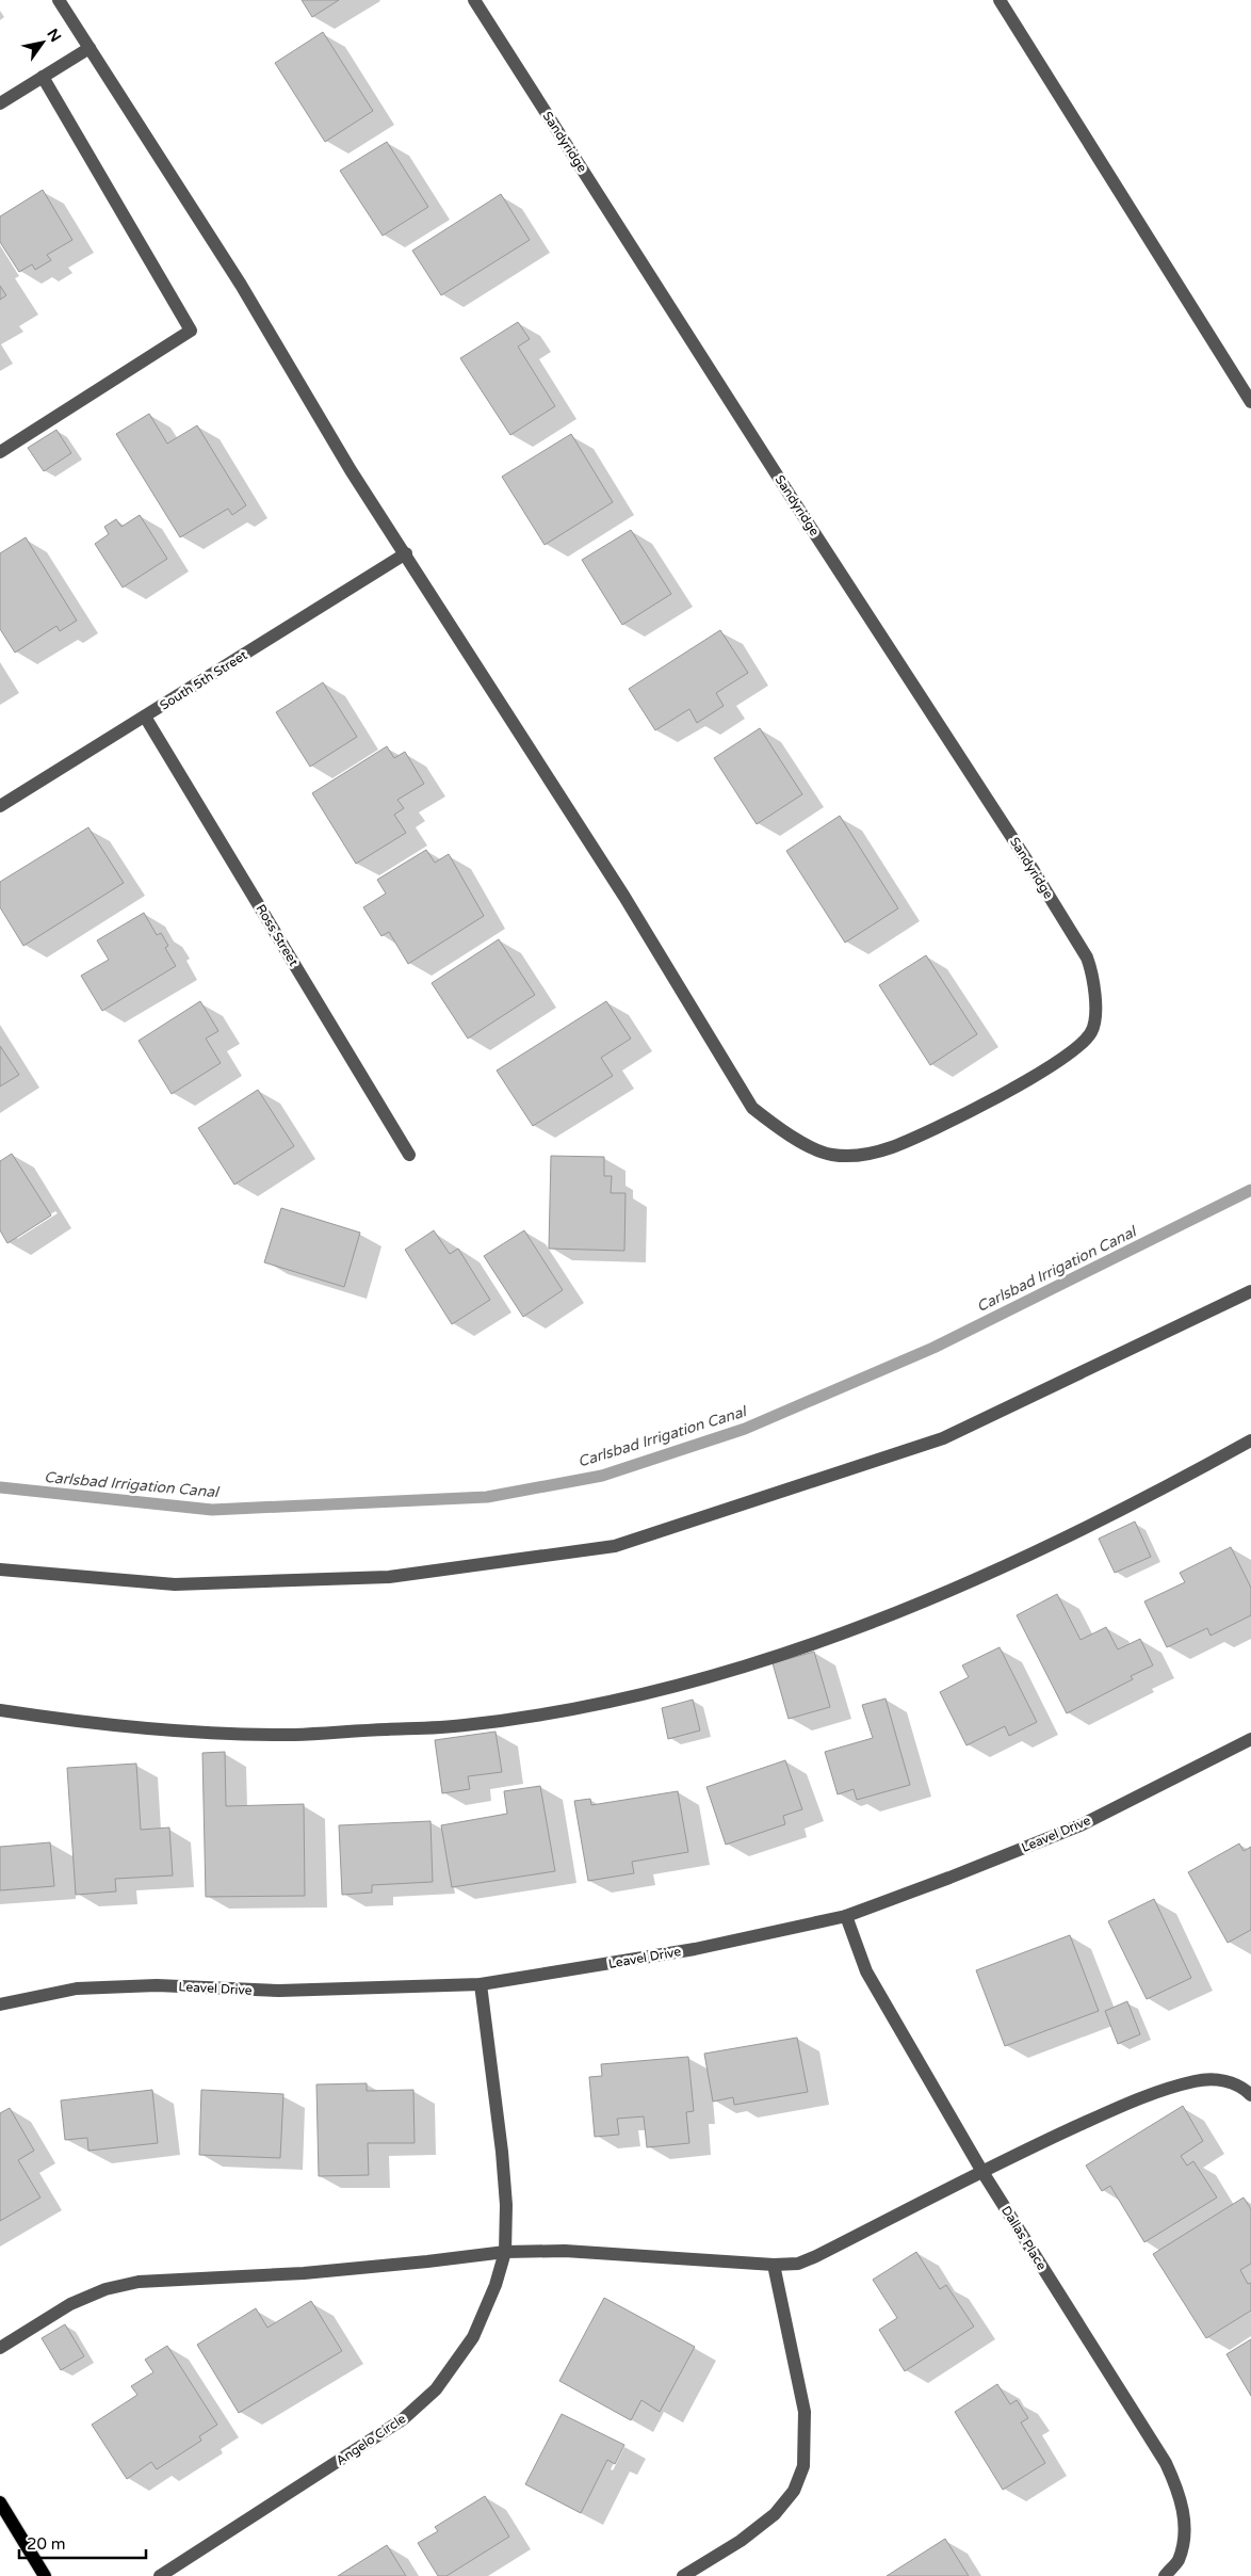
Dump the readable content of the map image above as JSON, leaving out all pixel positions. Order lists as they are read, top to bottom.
{
  "streets": {
    "street": [
      "Sandyridge",
      "South 5th Street",
      "Ross Street",
      "Leavel Drive",
      "Dallas Place",
      "Angelo Circle"
    ]
  },
  "crossings": [
    ["Sandyridge", "South 5th Street"],
    ["South 5th Street", "Ross Street"],
    ["Leavel Drive", "Dallas Place"],
    ["Leavel Drive", "Angelo Circle"]
  ],
  "water": ["Carlsbad Irrigation Canal"],
  "scale_bar": "20 m",
  "north": "top right"
}
